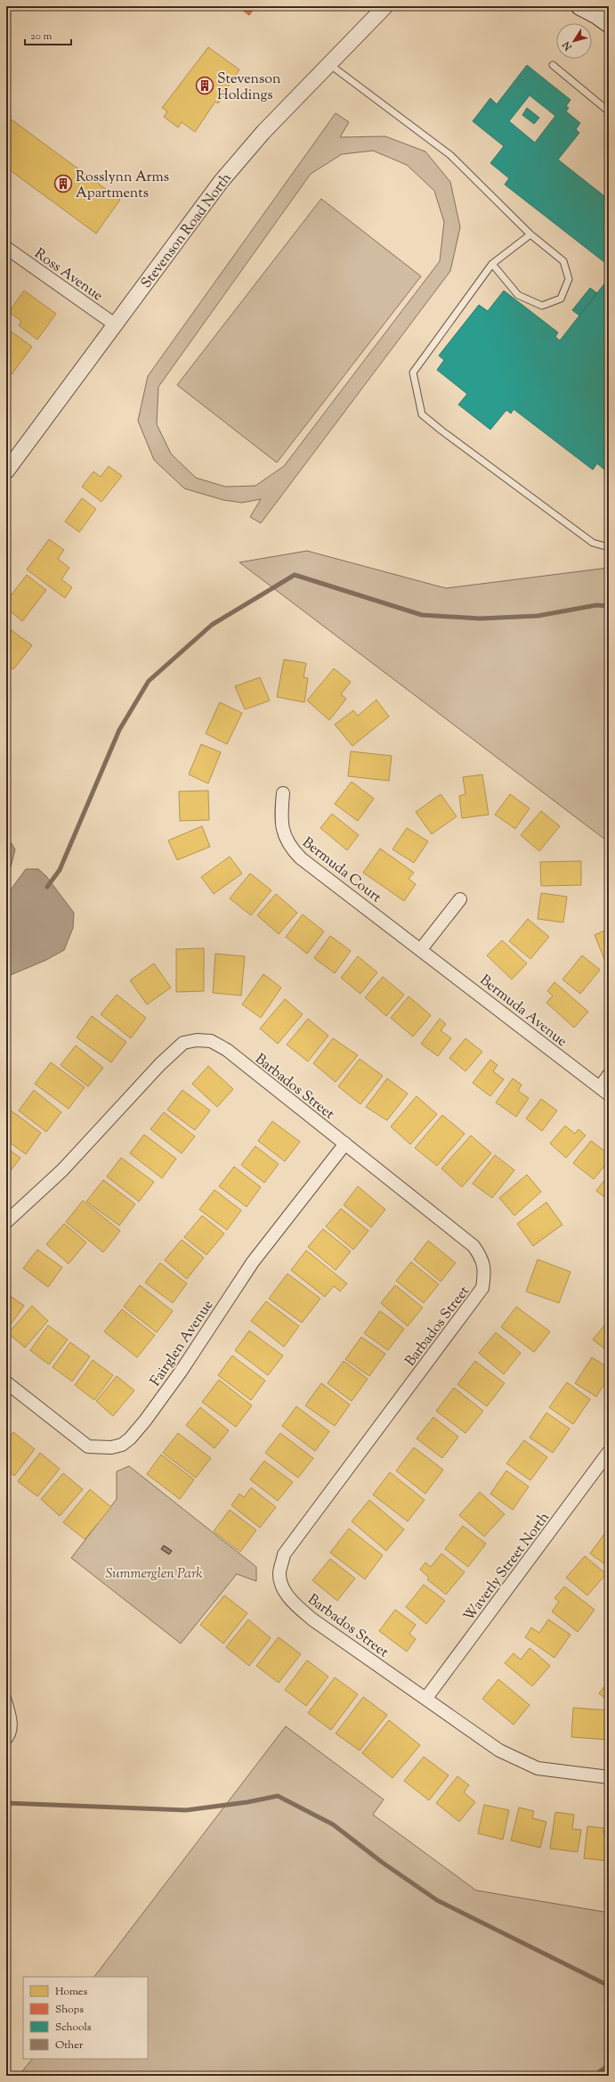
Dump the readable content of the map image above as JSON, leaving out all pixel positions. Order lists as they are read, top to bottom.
{
  "streets": {
    "street": [
      "Stevenson Road North",
      "Ross Avenue",
      "Bermuda Court",
      "Bermuda Avenue",
      "Barbados Street",
      "Fairglen Avenue",
      "Waverly Street North"
    ]
  },
  "crossings": [
    ["Stevenson Road North", "Ross Avenue"],
    ["Bermuda Court", "Bermuda Avenue"],
    ["Barbados Street", "Fairglen Avenue"],
    ["Barbados Street", "Waverly Street North"]
  ],
  "parks": ["Summerglen Park"],
  "places": {
    "building": ["Stevenson Holdings", "Rosslynn Arms Apartments"]
  },
  "legend": [
    "Homes",
    "Shops",
    "Schools",
    "Other"
  ],
  "scale_bar": "20 m",
  "north": "bottom left"
}
